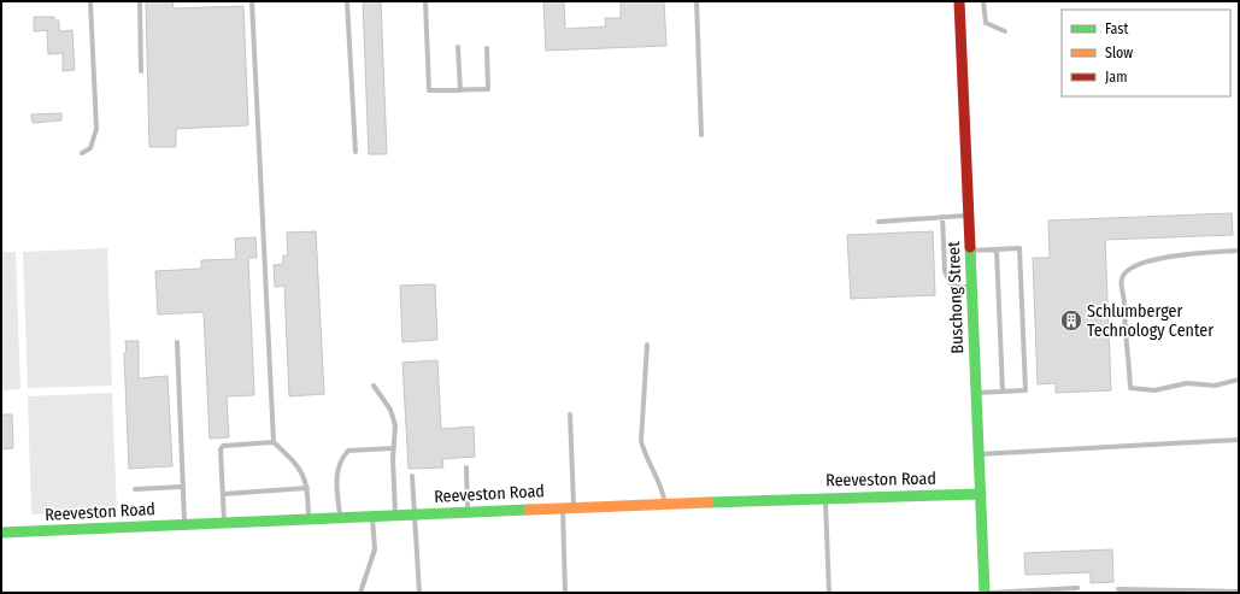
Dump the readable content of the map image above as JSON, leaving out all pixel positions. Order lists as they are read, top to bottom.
{
  "streets": {
    "street": ["Buschong Street", "Reeveston Road"]
  },
  "crossings": [
    ["Buschong Street", "Reeveston Road"]
  ],
  "places": {
    "building": ["Schlumberger Technology Center"]
  },
  "legend": ["Fast", "Slow", "Jam"]
}
